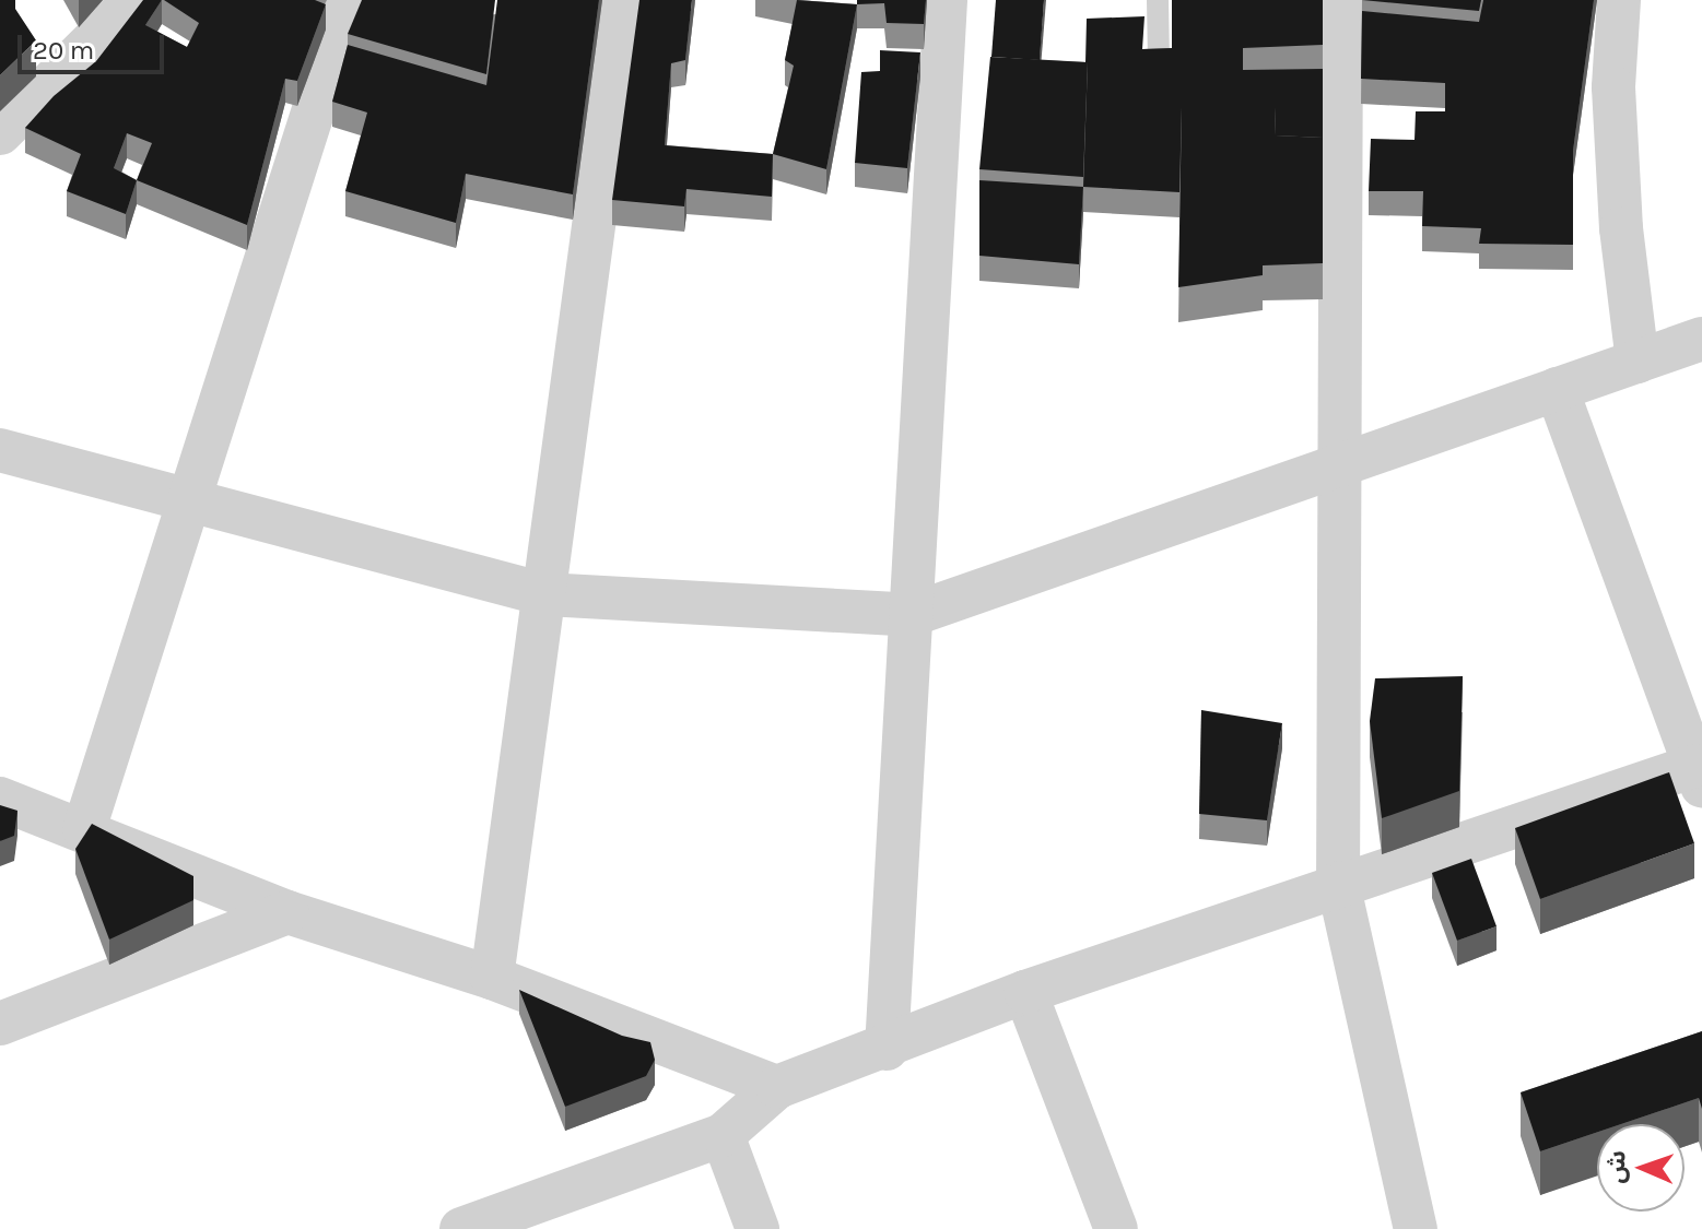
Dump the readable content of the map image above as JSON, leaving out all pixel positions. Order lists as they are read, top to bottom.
{
  "scale_bar": "20 m",
  "north": "left"
}
